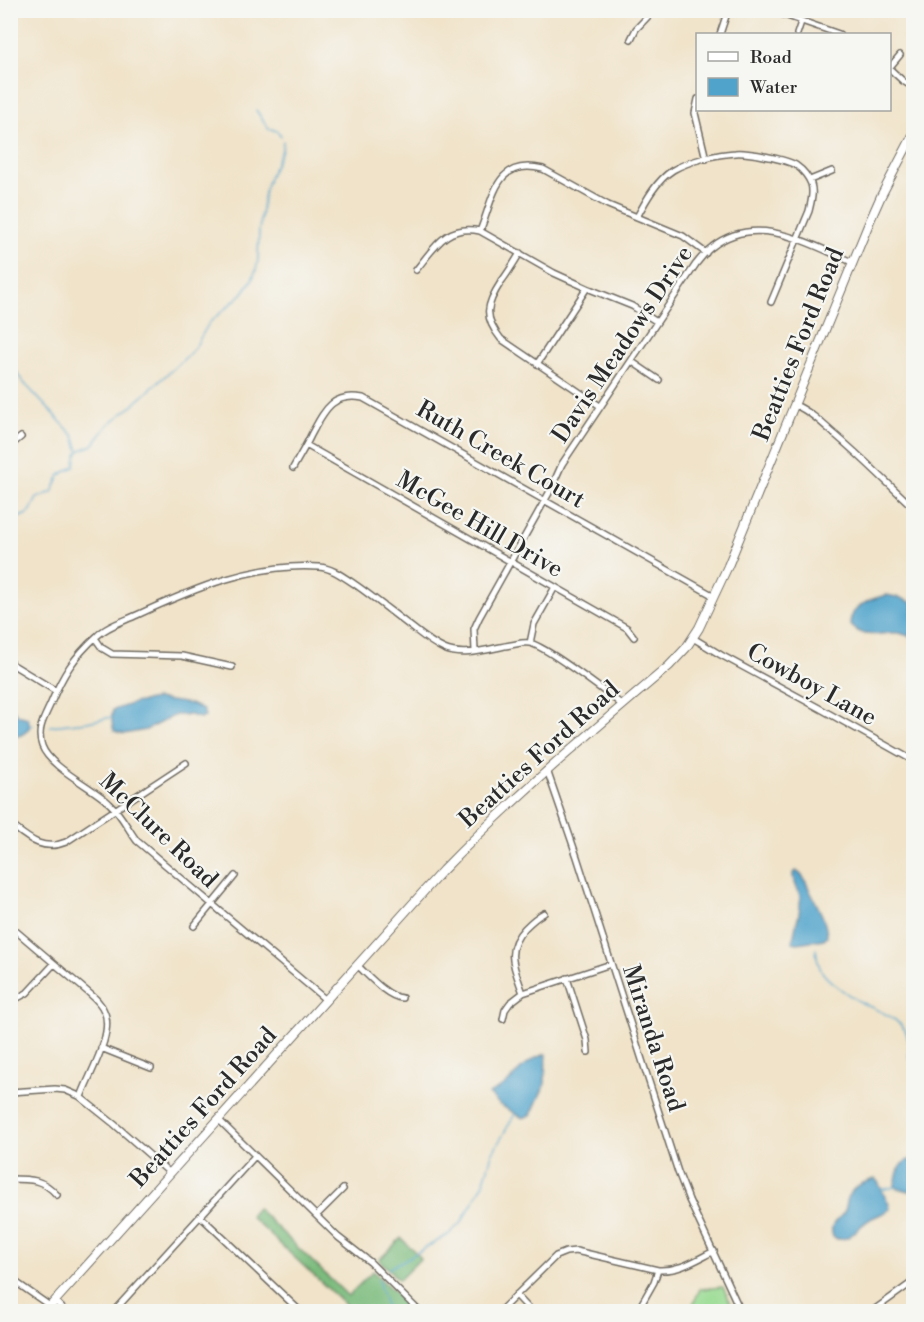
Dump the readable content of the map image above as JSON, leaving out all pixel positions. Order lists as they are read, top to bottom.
{
  "streets": {
    "main road": ["Beatties Ford Road"],
    "street": [
      "Davis Meadows Drive",
      "Ruth Creek Court",
      "McGee Hill Drive",
      "Cowboy Lane",
      "McClure Road",
      "Miranda Road"
    ]
  },
  "crossings": [
    ["Davis Meadows Drive", "Beatties Ford Road"],
    ["Davis Meadows Drive", "Ruth Creek Court"],
    ["Davis Meadows Drive", "McGee Hill Drive"],
    ["Davis Meadows Drive", "McClure Road"],
    ["Beatties Ford Road", "Ruth Creek Court"],
    ["Beatties Ford Road", "Cowboy Lane"],
    ["Beatties Ford Road", "McClure Road"],
    ["Beatties Ford Road", "Miranda Road"],
    ["Ruth Creek Court", "McGee Hill Drive"]
  ],
  "legend": ["Road", "Water"]
}
